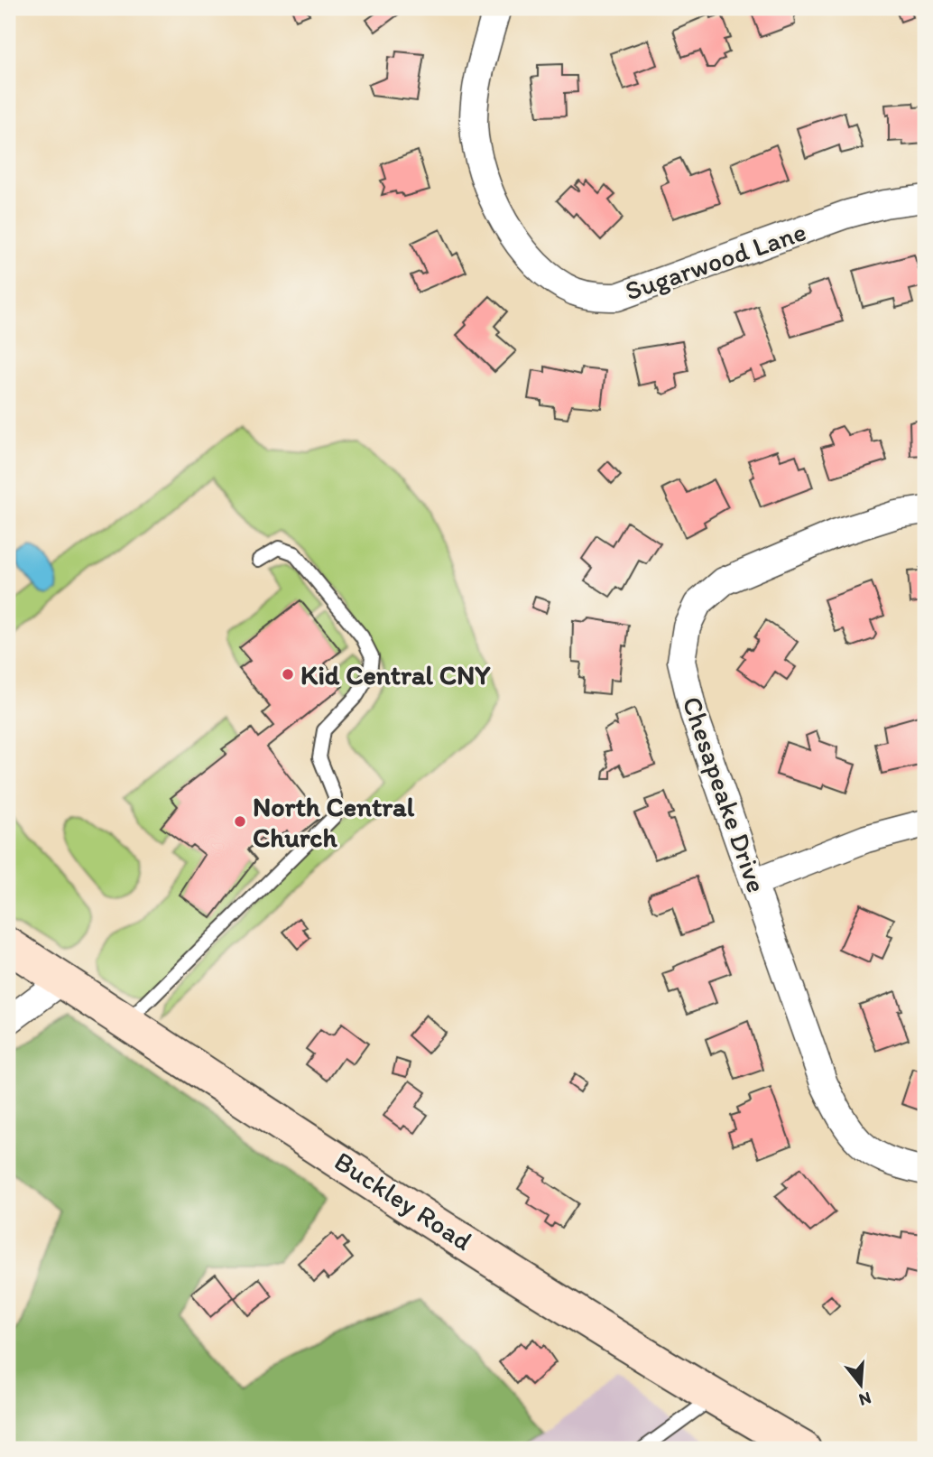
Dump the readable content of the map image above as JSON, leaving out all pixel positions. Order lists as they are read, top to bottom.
{
  "streets": {
    "street": ["Sugarwood Lane", "Chesapeake Drive", "Buckley Road"]
  },
  "places": ["Kid Central CNY", "North Central Church"],
  "north": "bottom"
}
